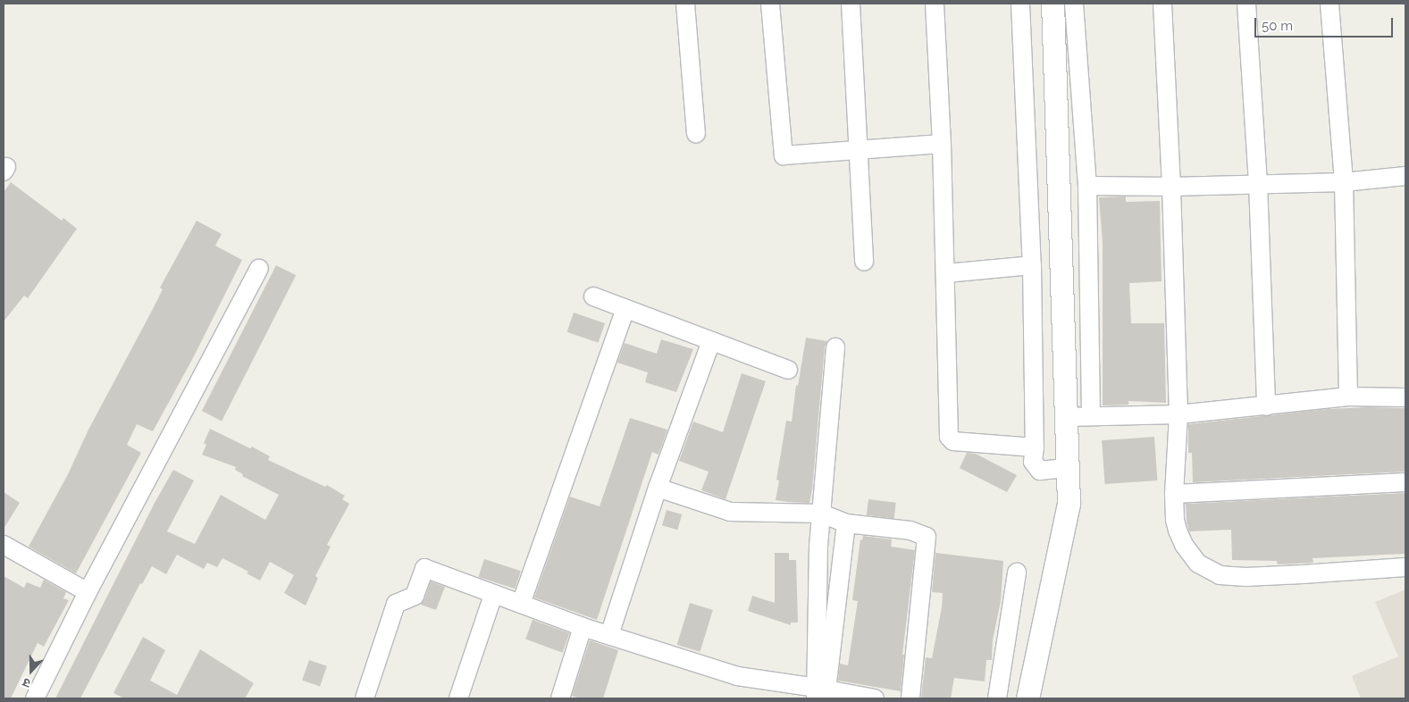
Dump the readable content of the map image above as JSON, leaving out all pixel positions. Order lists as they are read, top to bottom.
{
  "scale_bar": "50 m",
  "north": "bottom"
}
